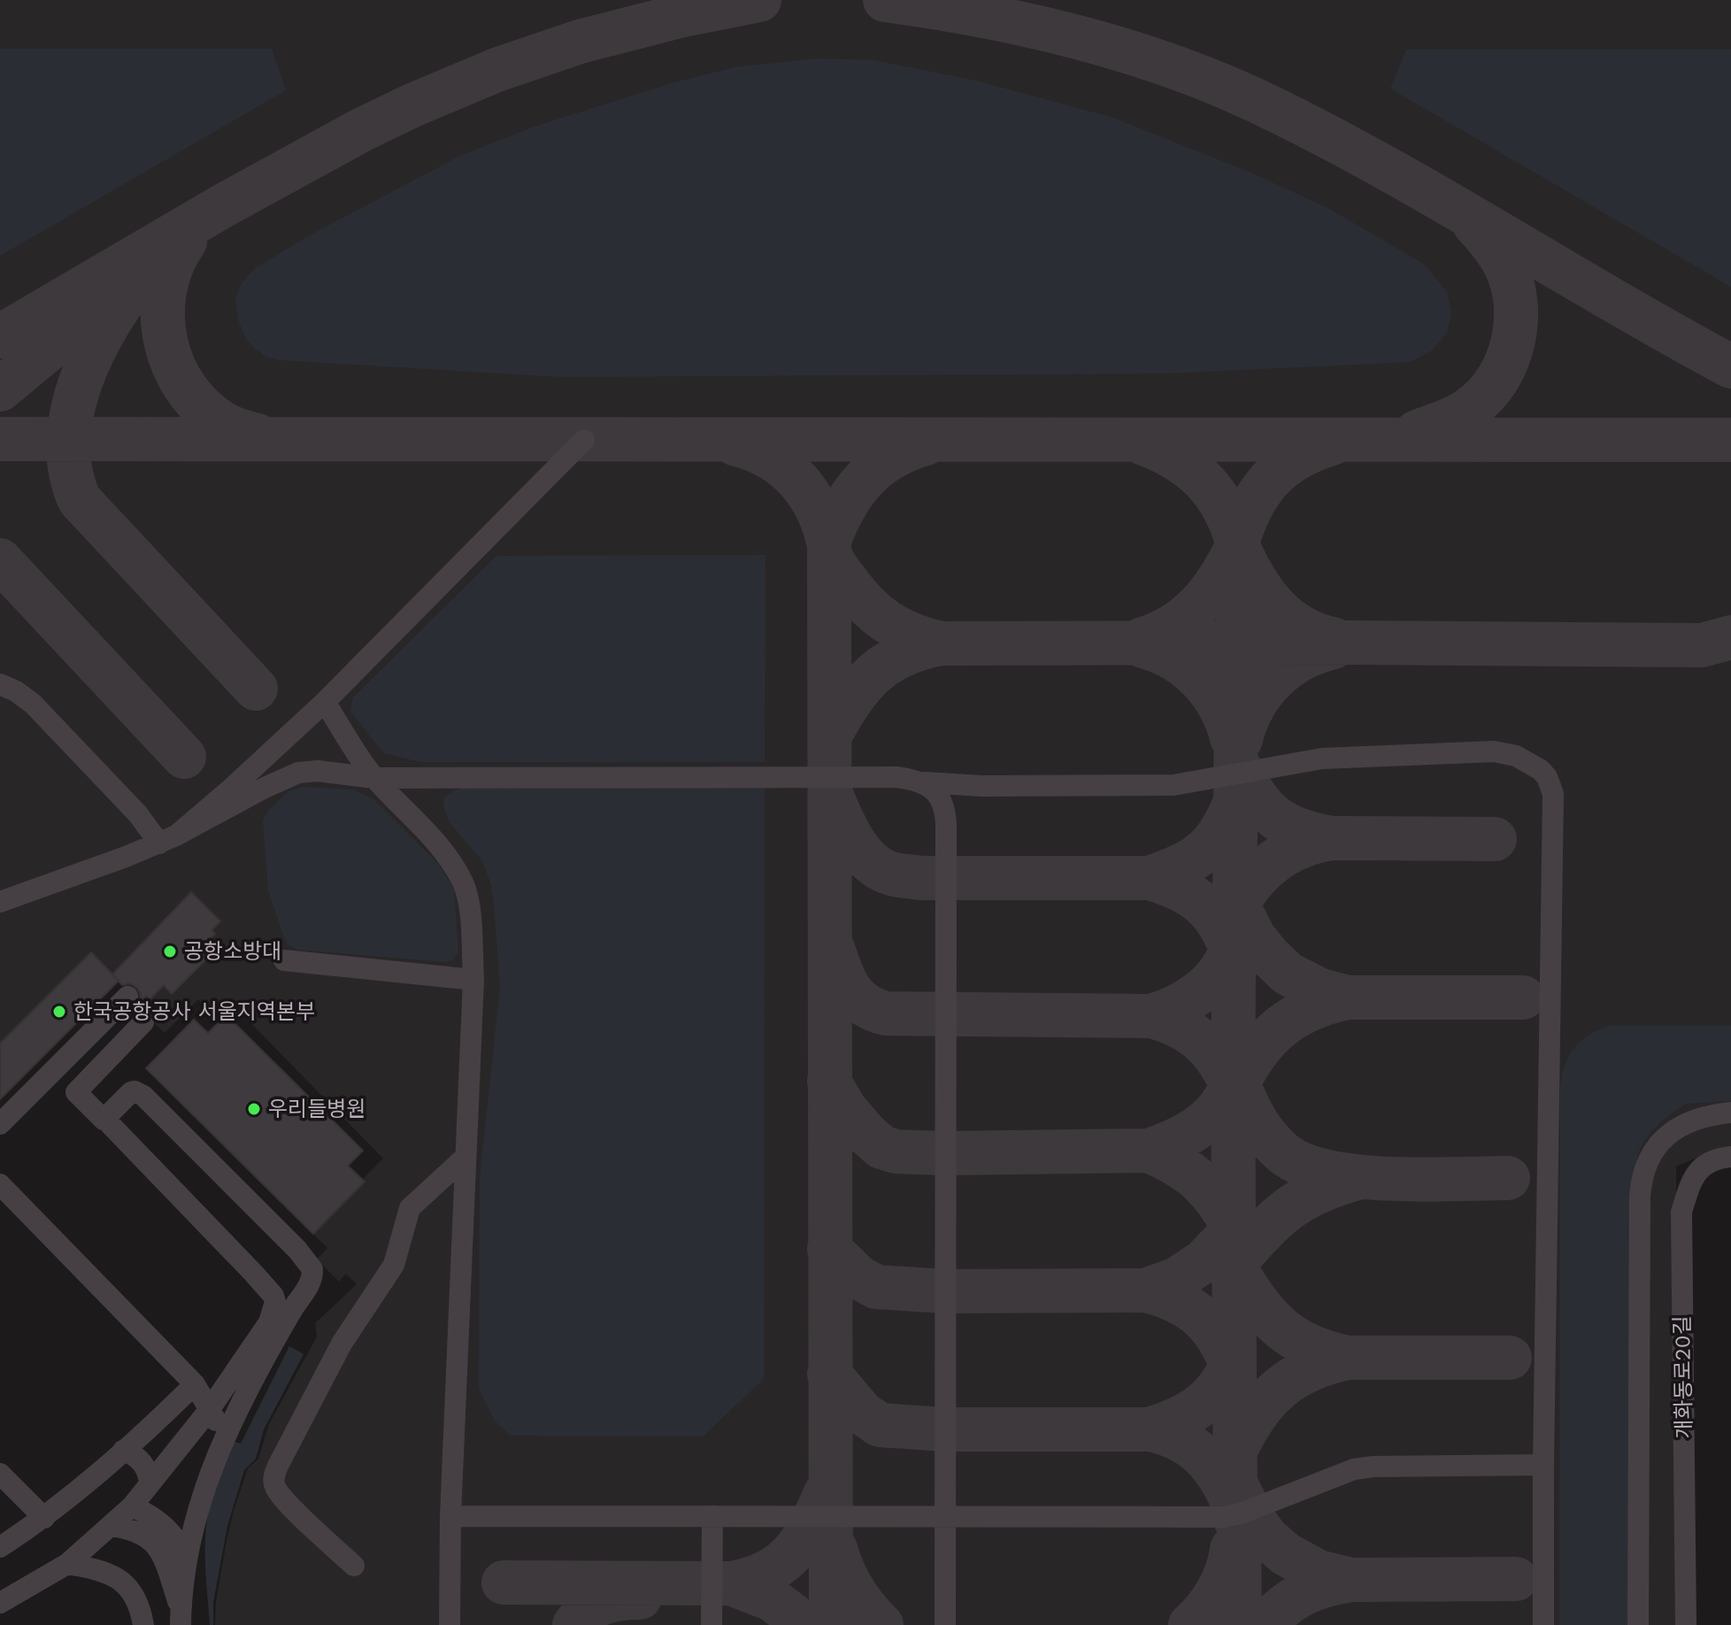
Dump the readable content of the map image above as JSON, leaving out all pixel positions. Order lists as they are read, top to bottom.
{
  "streets": {
    "street": ["개화동로20길"]
  },
  "places": ["공항소방대", "한국공항공사 서울지역본부", "우리들병원"]
}
